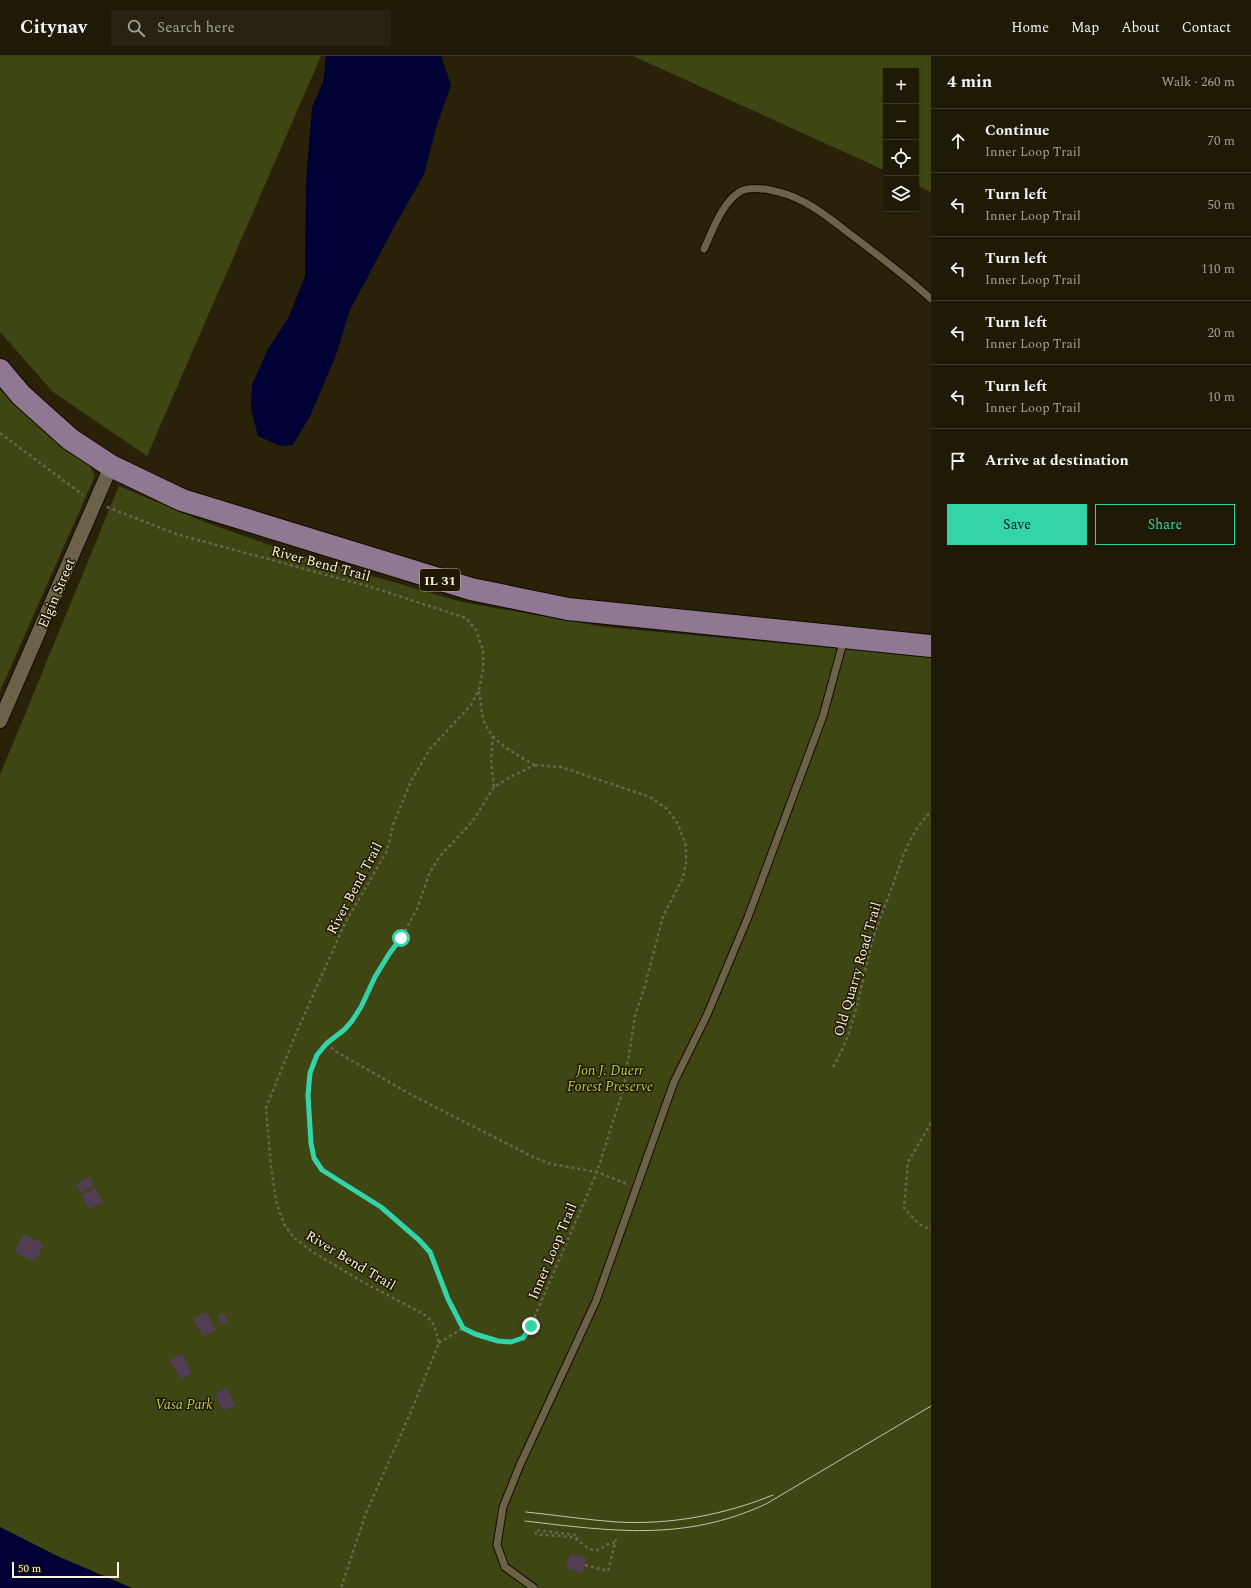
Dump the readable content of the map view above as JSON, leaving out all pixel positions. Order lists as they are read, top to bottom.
{
  "streets": {
    "main road": ["IL 31"],
    "street": ["Elgin Street"],
    "path": ["River Bend Trail", "Old Quarry Road Trail", "Inner Loop Trail"]
  },
  "crossings": [
    ["River Bend Trail", "Elgin Street"],
    ["IL 31", "Elgin Street"]
  ],
  "parks": ["Jon J. Duerr Forest Preserve", "Vasa Park"],
  "scale_bar": "50 m",
  "page": {
    "header": "Citynav",
    "search": "Search here",
    "nav": [
      "Home",
      "Map",
      "About",
      "Contact"
    ],
    "heading": ["4 min", "Walk · 260 m"],
    "map_buttons": ["+", "−"],
    "list": [
      ["Continue", "Inner Loop Trail", "70 m"],
      ["Turn left", "Inner Loop Trail", "50 m"],
      ["Turn left", "Inner Loop Trail", "110 m"],
      ["Turn left", "Inner Loop Trail", "20 m"],
      ["Turn left", "Inner Loop Trail", "10 m"],
      "Arrive at destination"
    ],
    "buttons": ["Save", "Share"],
    "scale": "50 m"
  }
}
